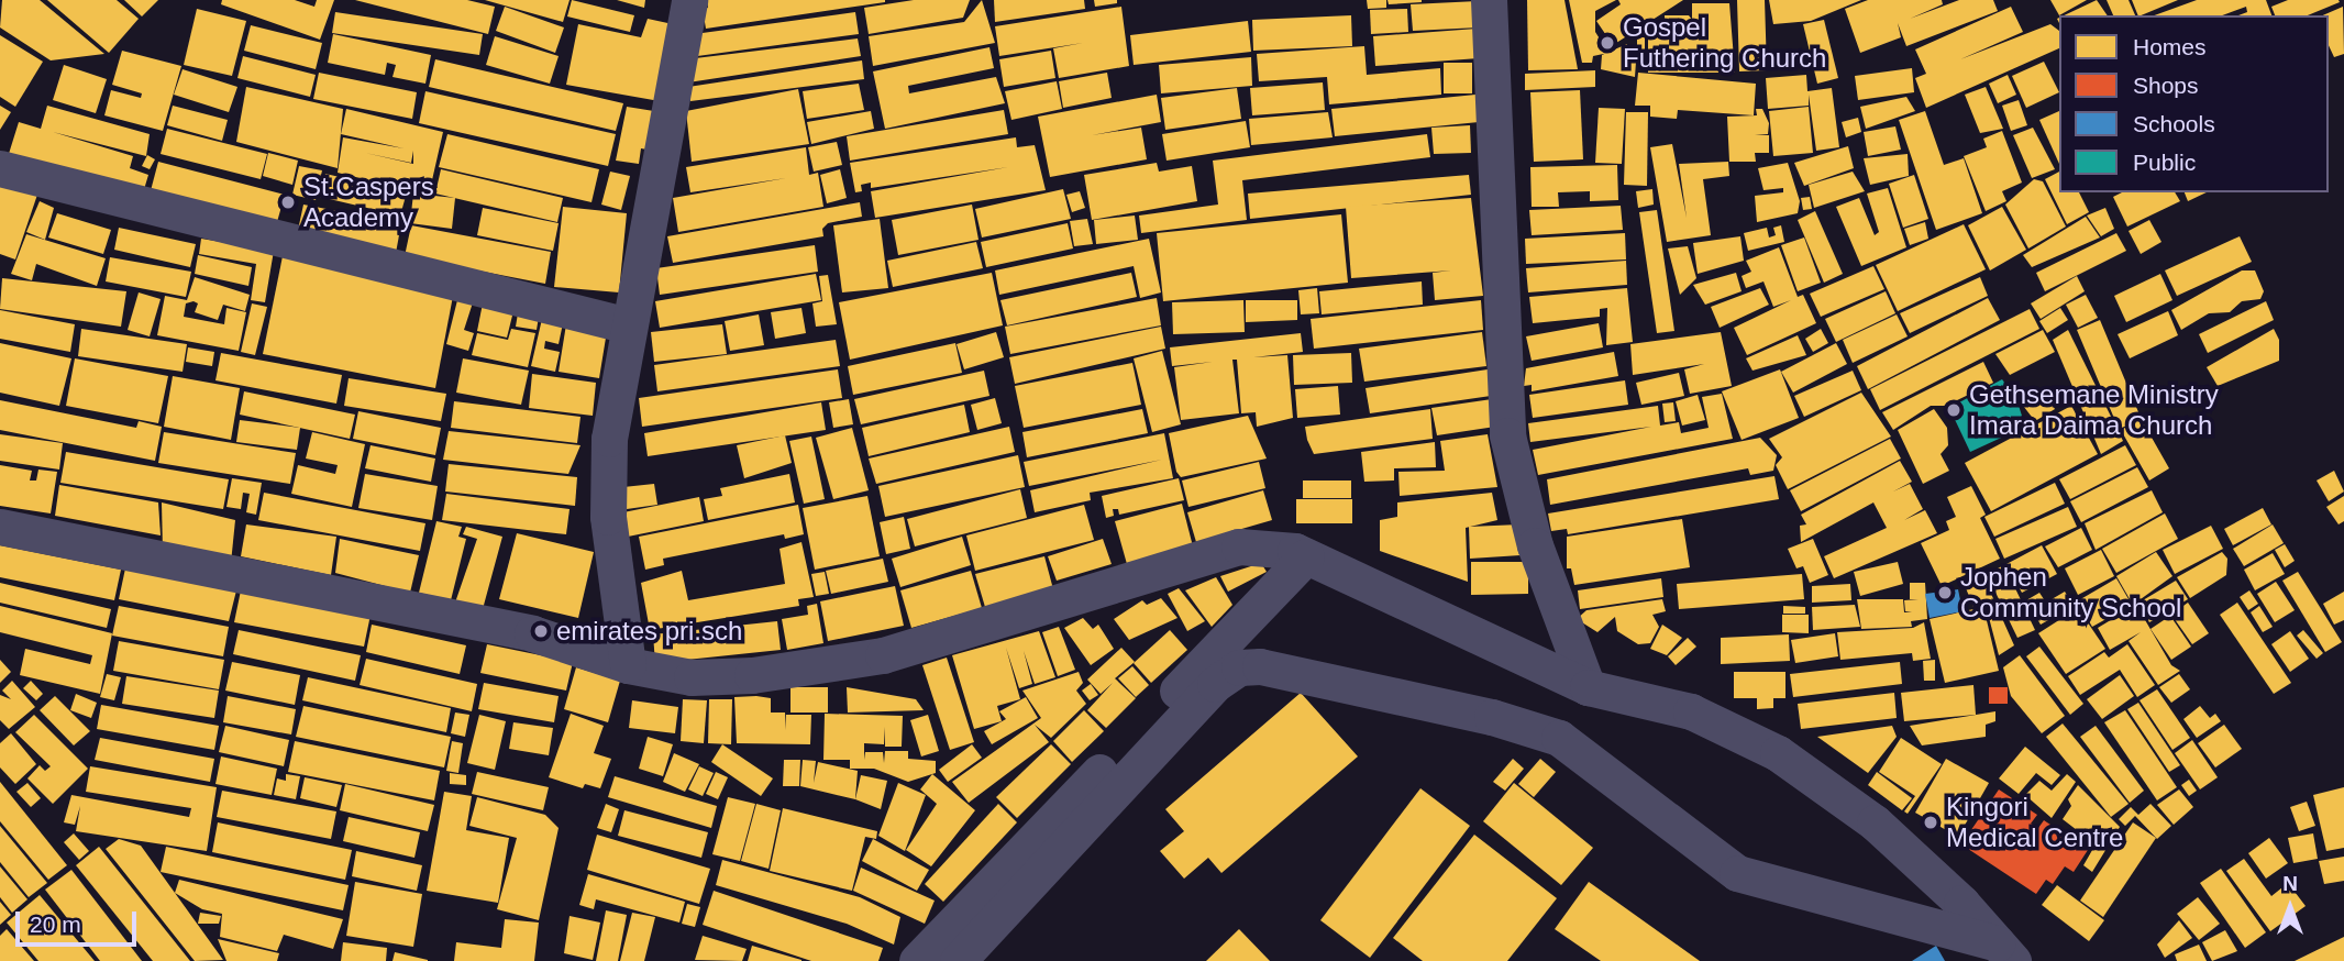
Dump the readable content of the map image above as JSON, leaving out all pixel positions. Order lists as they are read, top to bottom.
{
  "places": [
    "Gospel Futhering Church",
    "St.Caspers Academy",
    "Gethsemane Ministry Imara Daima Church",
    "Jophen Community School",
    "emirates pri.sch",
    "Kingori Medical Centre"
  ],
  "legend": [
    "Homes",
    "Shops",
    "Schools",
    "Public"
  ],
  "scale_bar": "20 m",
  "north": "top"
}
